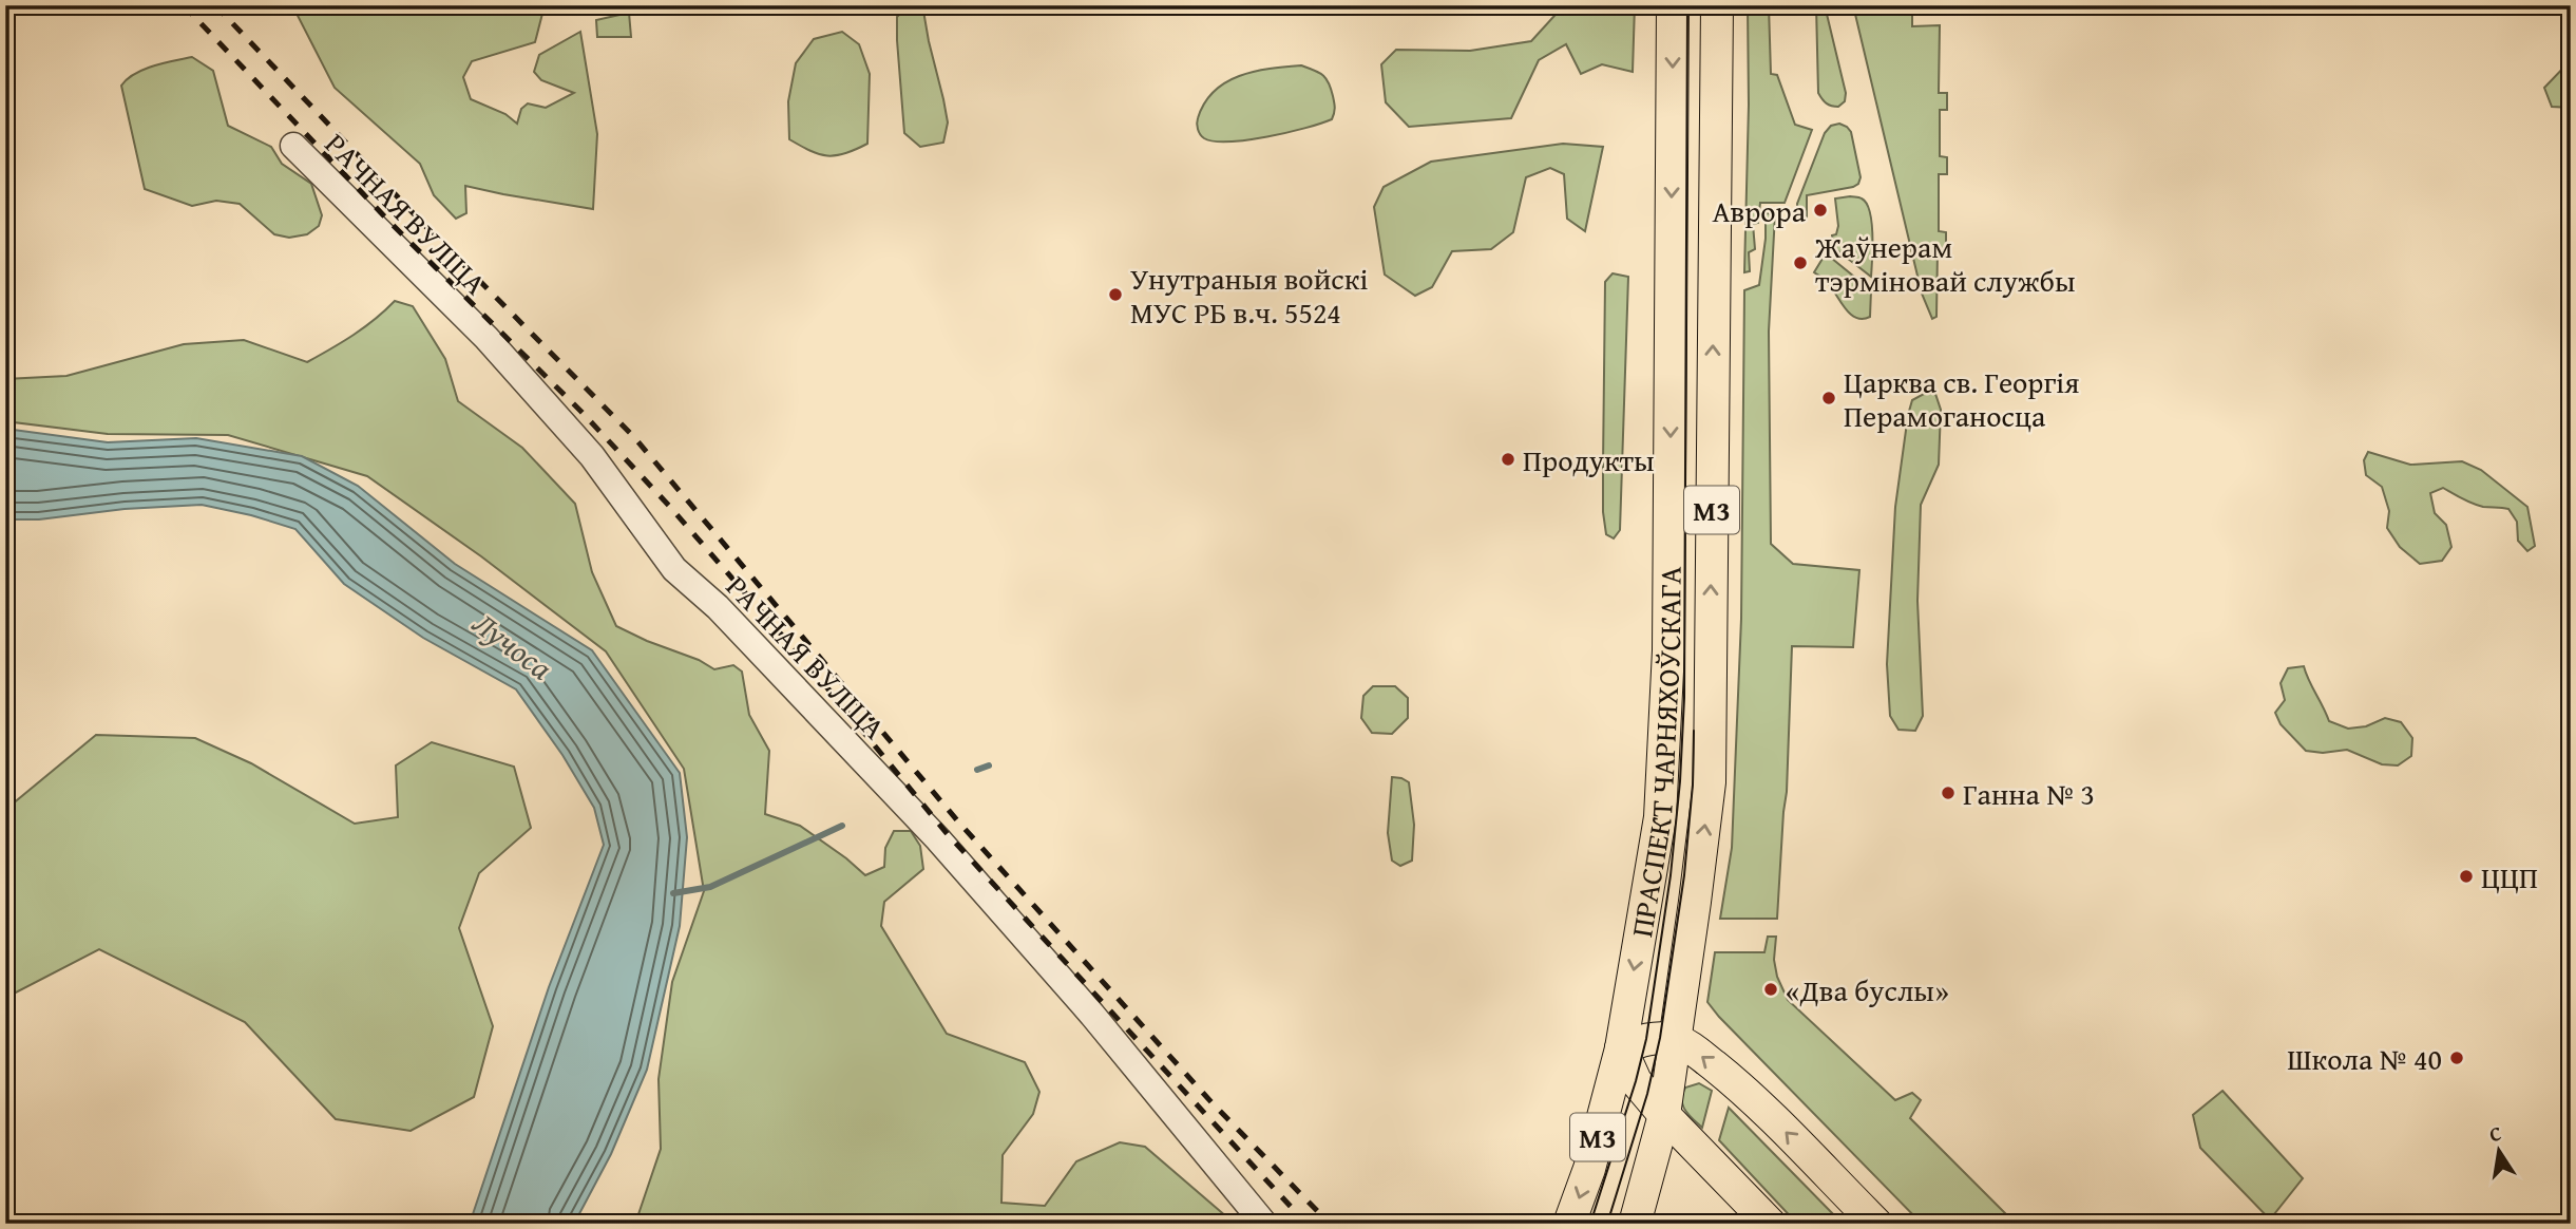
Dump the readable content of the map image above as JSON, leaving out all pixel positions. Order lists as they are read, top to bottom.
{
  "streets": {
    "main road": ["М3", "ПРАСПЕКТ ЧАРНЯХОЎСКАГА"],
    "street": ["РАЧНАЯ ВУЛІЦА"]
  },
  "water": ["Лучоса"],
  "places": [
    "Аврора",
    "Жаўнерам тэрміновай службы",
    "Унутраныя войскі МУС РБ в.ч. 5524",
    "Царква св. Георгія Перамоганосца",
    "Продукты",
    "Ганна № 3",
    "ЦЦП",
    "«Два буслы»",
    "Школа № 40"
  ],
  "north": "top"
}
